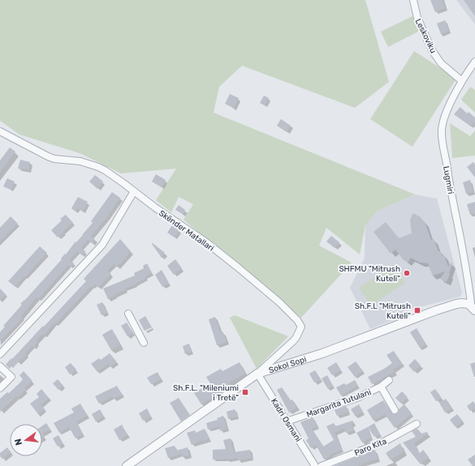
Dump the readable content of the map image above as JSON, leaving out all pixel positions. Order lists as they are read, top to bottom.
{
  "streets": {
    "street": [
      "Leskoviku",
      "Lugmiri",
      "Skënder Matallari",
      "Sokol Sopi",
      "Margarita Tutulani",
      "Kadri Osmani",
      "Paro Kita"
    ]
  },
  "crossings": [
    ["Leskoviku", "Lugmiri"],
    ["Lugmiri", "Sokol Sopi"],
    ["Skënder Matallari", "Sokol Sopi"],
    ["Skënder Matallari", "Kadri Osmani"],
    ["Sokol Sopi", "Kadri Osmani"],
    ["Margarita Tutulani", "Kadri Osmani"]
  ],
  "places": {
    "other": ["SHFMU \"Mitrush Kuteli\""],
    "transit": ["Sh.F.L \"Mitrush Kuteli\"", "Sh.F.L. \"Mileniumi i Tretë\""]
  },
  "north": "left"
}
